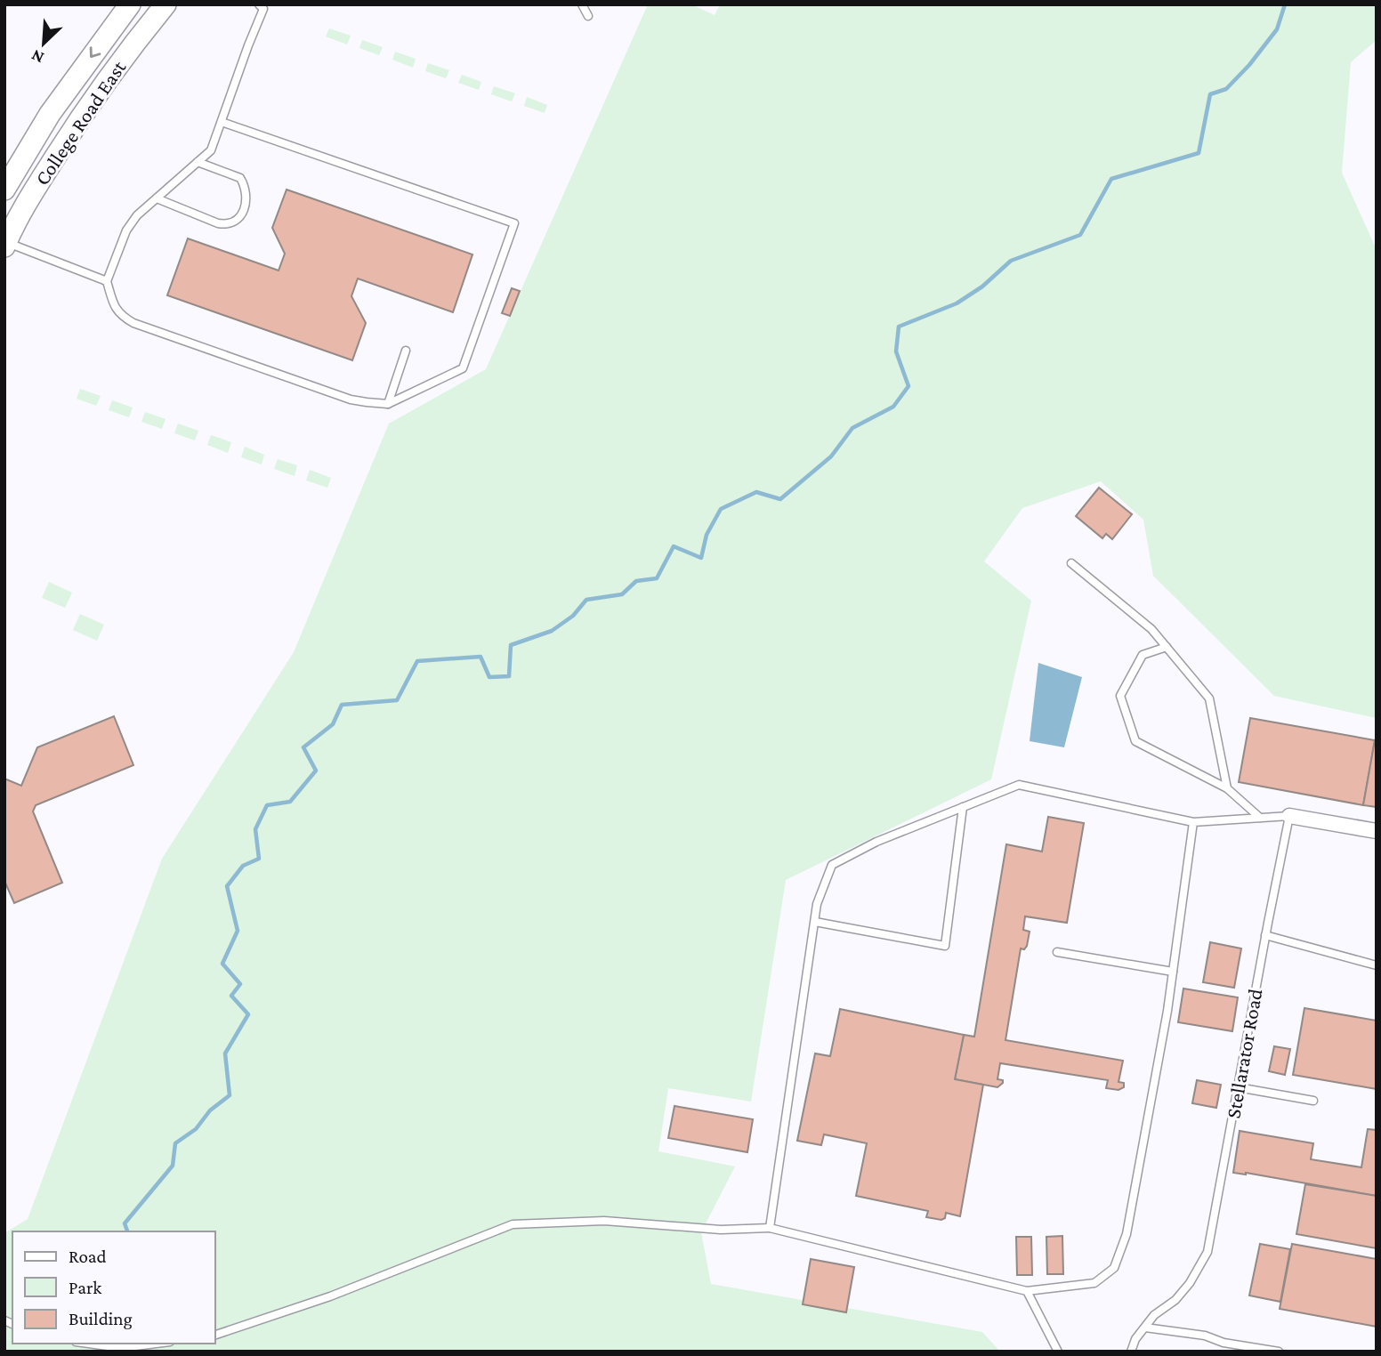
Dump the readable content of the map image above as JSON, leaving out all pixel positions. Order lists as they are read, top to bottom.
{
  "streets": {
    "street": ["College Road East"],
    "lane": ["Stellarator Road"]
  },
  "legend": ["Road", "Park", "Building"],
  "north": "bottom left"
}
